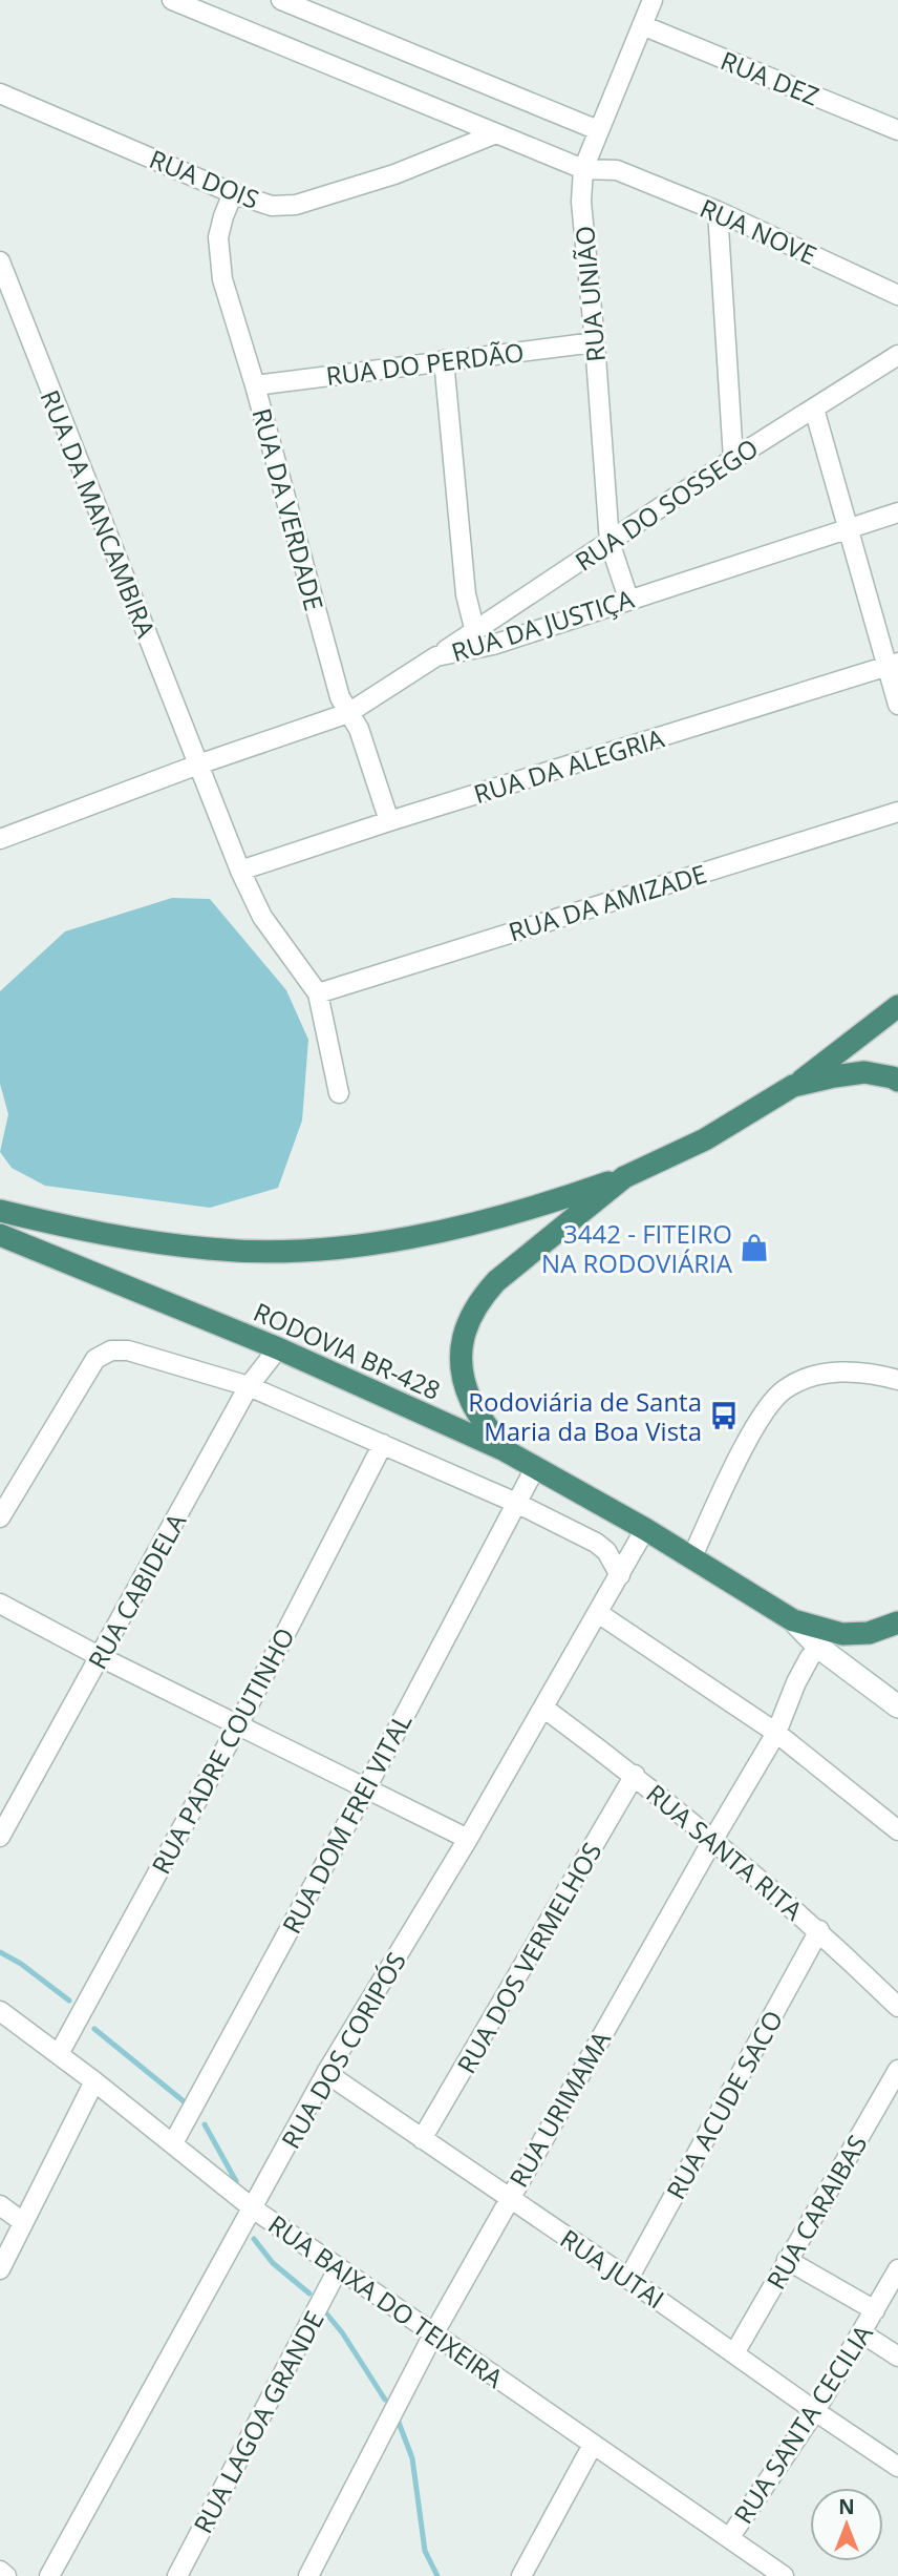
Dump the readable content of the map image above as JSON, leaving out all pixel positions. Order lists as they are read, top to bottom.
{
  "streets": {
    "highway": ["RODOVIA BR-428"],
    "street": [
      "RUA DEZ",
      "RUA DOIS",
      "RUA NOVE",
      "RUA UNIÃO",
      "RUA DO PERDÃO",
      "RUA DO SOSSEGO",
      "RUA DA VERDADE",
      "RUA DA MANCAMBIRA",
      "RUA DA JUSTIÇA",
      "RUA DA ALEGRIA",
      "RUA DA AMIZADE",
      "RUA CABIDELA",
      "RUA PADRE COUTINHO",
      "RUA DOM FREI VITAL",
      "RUA SANTA RITA",
      "RUA DOS VERMELHOS",
      "RUA DOS CORIPÓS",
      "RUA ACUDE SACO",
      "RUA URIMAMA",
      "RUA CARAIBAS",
      "RUA JUTAI",
      "RUA BAIXA DO TEIXEIRA",
      "RUA LAGOA GRANDE",
      "RUA SANTA CECILIA"
    ]
  },
  "crossings": [
    ["RUA DEZ", "RUA UNIÃO"],
    ["RUA DOIS", "RUA DA VERDADE"],
    ["RUA NOVE", "RUA UNIÃO"],
    ["RUA UNIÃO", "RUA DO PERDÃO"],
    ["RUA UNIÃO", "RUA DO SOSSEGO"],
    ["RUA UNIÃO", "RUA DA JUSTIÇA"],
    ["RUA DO PERDÃO", "RUA DA VERDADE"],
    ["RUA DO SOSSEGO", "RUA DA JUSTIÇA"],
    ["RUA DA VERDADE", "RUA DA JUSTIÇA"],
    ["RUA DA VERDADE", "RUA DA ALEGRIA"],
    ["RUA DA MANCAMBIRA", "RUA DA JUSTIÇA"],
    ["RUA DA MANCAMBIRA", "RUA DA ALEGRIA"],
    ["RUA DA MANCAMBIRA", "RUA DA AMIZADE"],
    ["RODOVIA BR-428", "RUA CABIDELA"],
    ["RODOVIA BR-428", "RUA DOM FREI VITAL"],
    ["RODOVIA BR-428", "RUA DOS CORIPÓS"],
    ["RUA PADRE COUTINHO", "RUA BAIXA DO TEIXEIRA"],
    ["RUA DOM FREI VITAL", "RUA BAIXA DO TEIXEIRA"],
    ["RUA SANTA RITA", "RUA DOS VERMELHOS"],
    ["RUA SANTA RITA", "RUA DOS CORIPÓS"],
    ["RUA SANTA RITA", "RUA ACUDE SACO"],
    ["RUA SANTA RITA", "RUA URIMAMA"],
    ["RUA DOS VERMELHOS", "RUA JUTAI"],
    ["RUA DOS CORIPÓS", "RUA JUTAI"],
    ["RUA DOS CORIPÓS", "RUA BAIXA DO TEIXEIRA"],
    ["RUA ACUDE SACO", "RUA JUTAI"],
    ["RUA URIMAMA", "RUA JUTAI"],
    ["RUA URIMAMA", "RUA BAIXA DO TEIXEIRA"],
    ["RUA CARAIBAS", "RUA JUTAI"],
    ["RUA JUTAI", "RUA SANTA CECILIA"],
    ["RUA BAIXA DO TEIXEIRA", "RUA LAGOA GRANDE"],
    ["RUA BAIXA DO TEIXEIRA", "RUA SANTA CECILIA"]
  ],
  "places": {
    "shop": ["3442 - FITEIRO NA RODOVIÁRIA"],
    "bus stop": ["Rodoviária de Santa Maria da Boa Vista"]
  },
  "north": "top"
}
